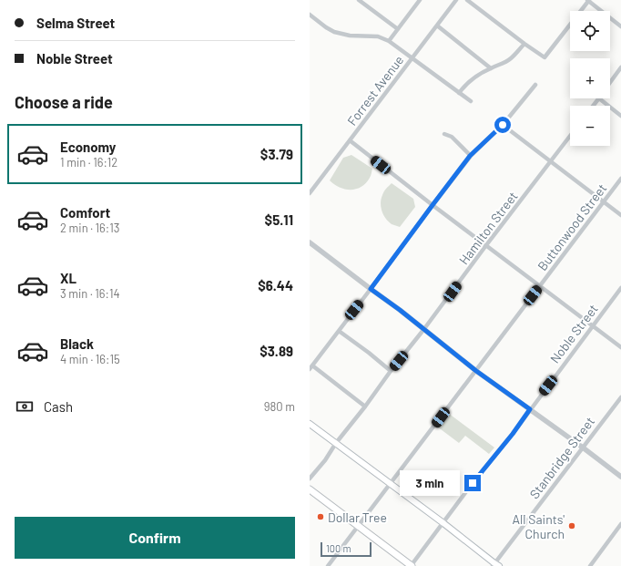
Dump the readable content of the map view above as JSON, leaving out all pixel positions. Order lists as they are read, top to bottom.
{
  "streets": {
    "street": [
      "Forrest Avenue",
      "Buttonwood Street",
      "Hamilton Street",
      "Noble Street",
      "Stanbridge Street"
    ]
  },
  "places": ["Dollar Tree", "All Saints' Church"],
  "scale_bar": "100 m",
  "page": {
    "banner": ["Selma Street", "Noble Street"],
    "map_buttons": ["+", "−"],
    "heading": "Choose a ride",
    "list": [
      {
        "name": "Economy",
        "note": "1 min · 16:12",
        "value": "$3.79"
      },
      {
        "name": "Comfort",
        "note": "2 min · 16:13",
        "value": "$5.11"
      },
      {
        "name": "XL",
        "note": "3 min · 16:14",
        "value": "$6.44"
      },
      {
        "name": "Black",
        "note": "4 min · 16:15",
        "value": "$3.89"
      }
    ],
    "pay": ["Cash", "980 m"],
    "bubble": "3 min",
    "buttons": "Confirm",
    "scale": "100 m"
  }
}
